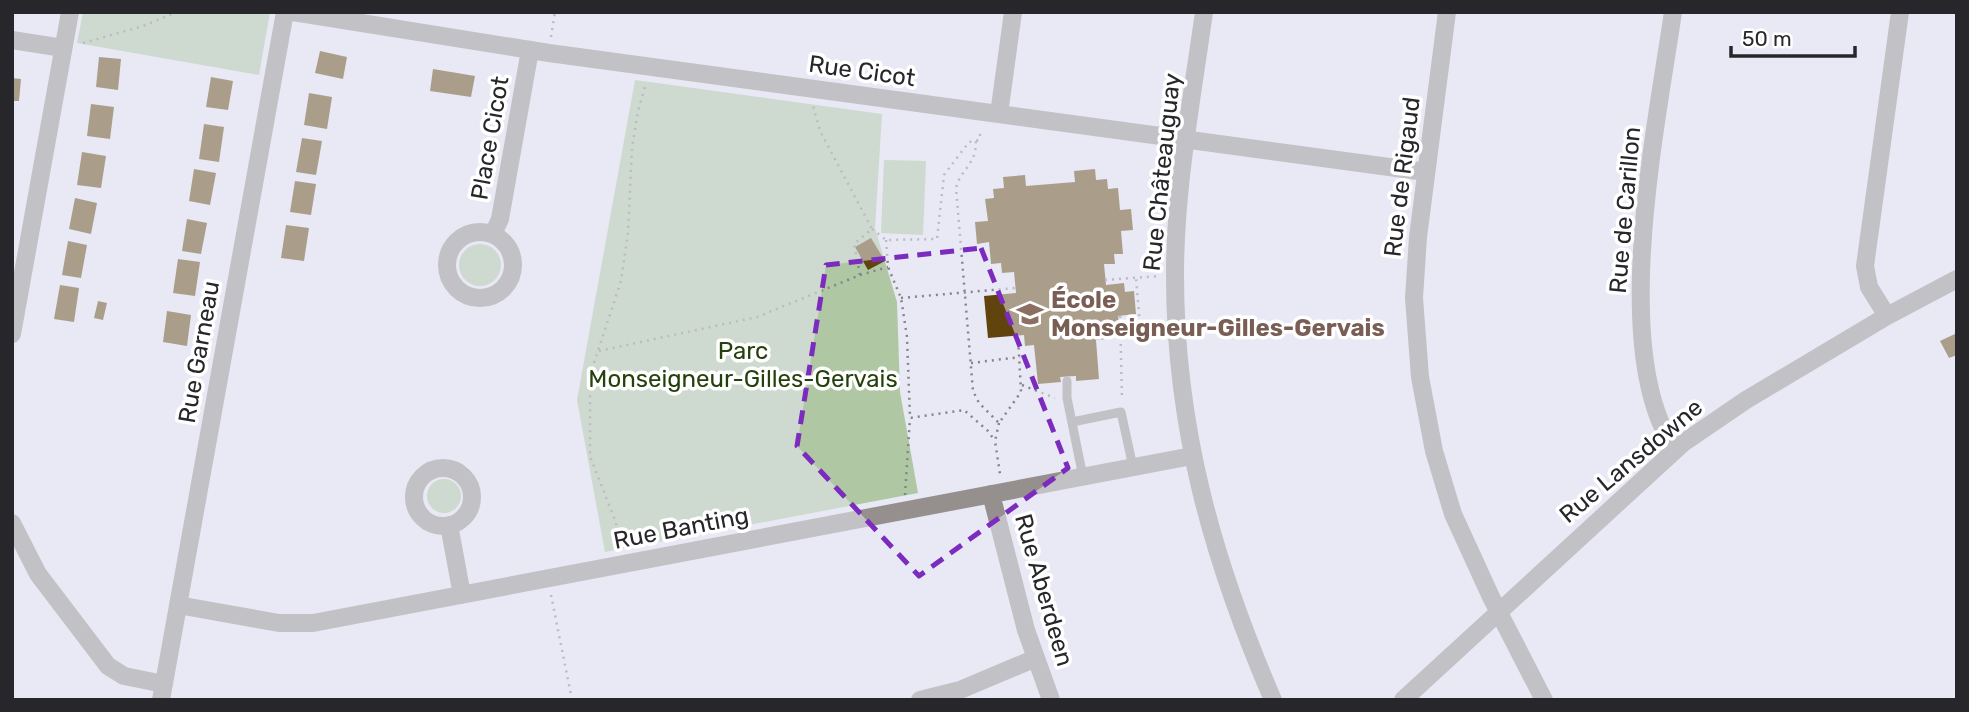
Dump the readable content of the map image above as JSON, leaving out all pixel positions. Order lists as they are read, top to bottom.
{
  "streets": {
    "street": [
      "Rue Cicot",
      "Place Cicot",
      "Rue Châteauguay",
      "Rue de Rigaud",
      "Rue de Carillon",
      "Rue Garneau",
      "Rue Lansdowne",
      "Rue Banting",
      "Rue Aberdeen"
    ]
  },
  "crossings": [
    ["Rue Cicot", "Place Cicot"],
    ["Rue Cicot", "Rue Châteauguay"],
    ["Rue Cicot", "Rue de Rigaud"],
    ["Rue Châteauguay", "Rue Banting"],
    ["Rue de Rigaud", "Rue Lansdowne"],
    ["Rue de Carillon", "Rue Lansdowne"],
    ["Rue Garneau", "Rue Banting"],
    ["Rue Banting", "Rue Aberdeen"]
  ],
  "parks": ["Parc Monseigneur-Gilles-Gervais"],
  "places": {
    "school or university": ["École Monseigneur-Gilles-Gervais"]
  },
  "scale_bar": "50 m"
}
